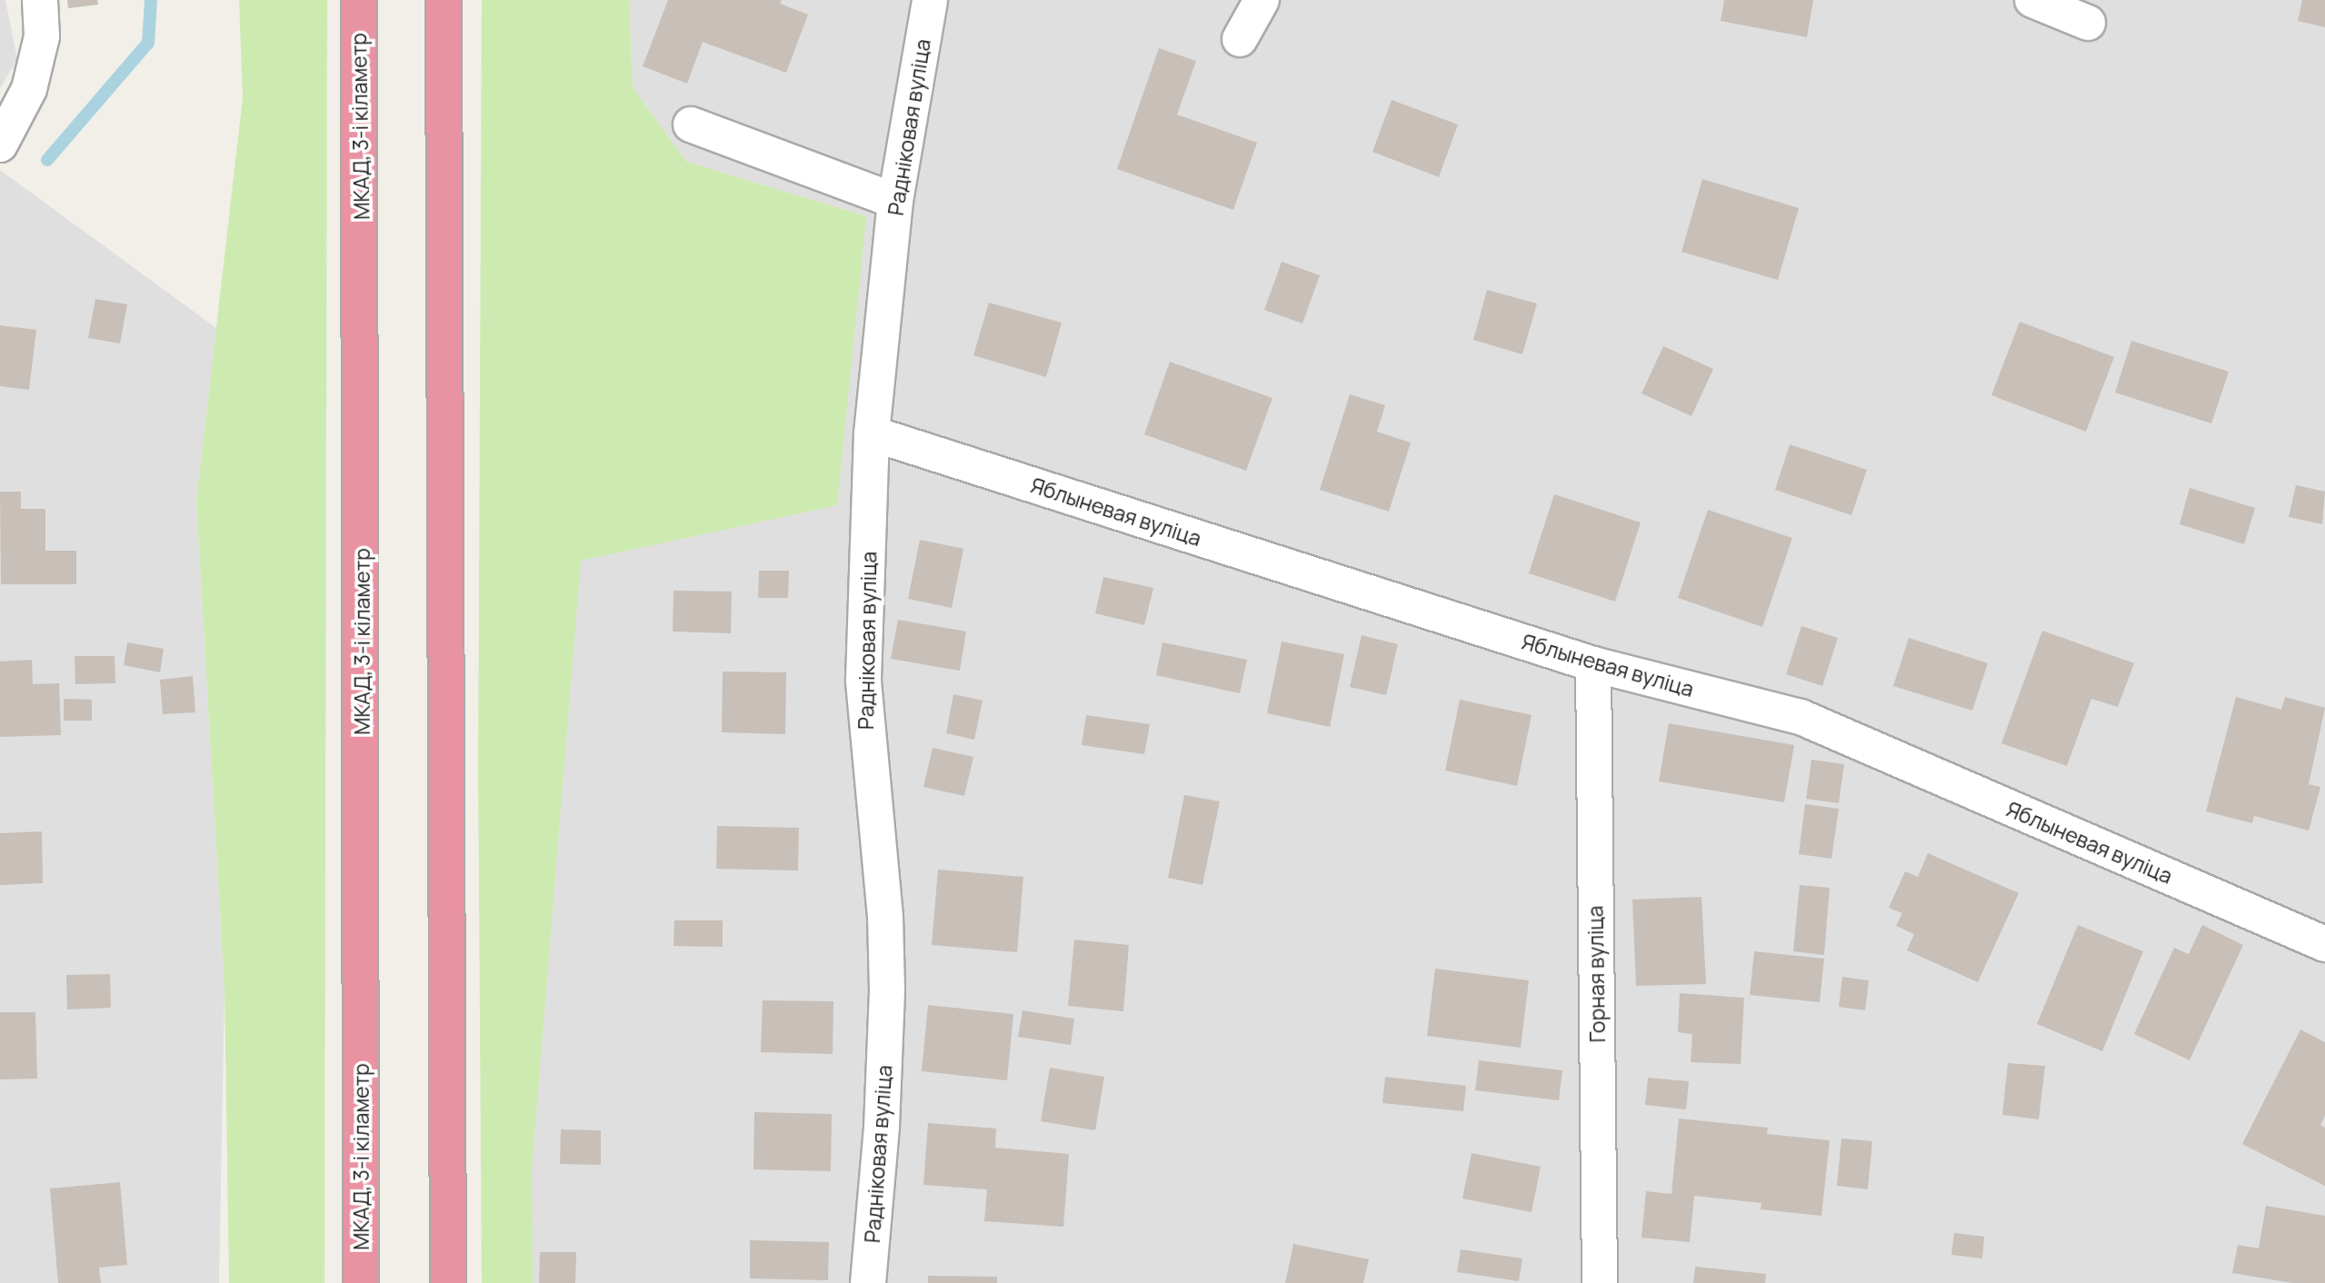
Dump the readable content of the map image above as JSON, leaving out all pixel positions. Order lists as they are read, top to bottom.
{
  "streets": {
    "highway": ["МКАД, 3-і кіламетр"],
    "street": ["Радніковая вуліца", "Яблыневая вуліца", "Горная вуліца"]
  },
  "crossings": [
    ["Радніковая вуліца", "Яблыневая вуліца"],
    ["Яблыневая вуліца", "Горная вуліца"]
  ]
}
